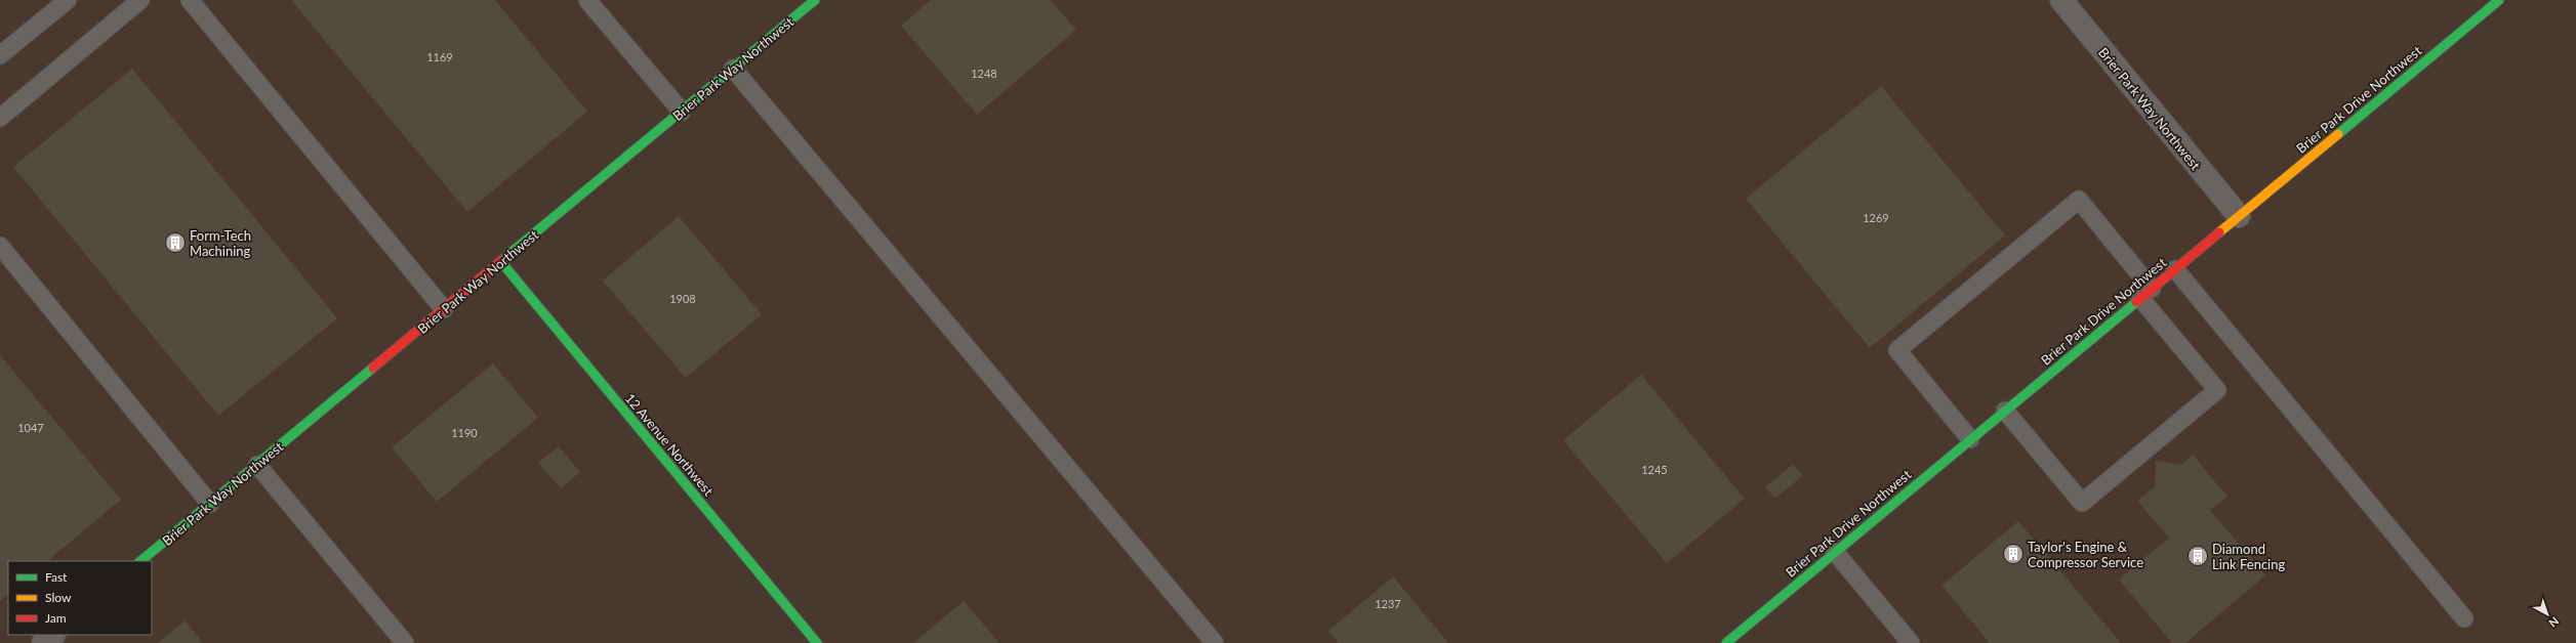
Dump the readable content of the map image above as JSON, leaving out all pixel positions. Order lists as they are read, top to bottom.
{
  "streets": {
    "street": ["Brier Park Way Northwest", "Brier Park Drive Northwest", "12 Avenue Northwest"]
  },
  "crossings": [
    ["Brier Park Way Northwest", "Brier Park Drive Northwest"],
    ["Brier Park Way Northwest", "12 Avenue Northwest"]
  ],
  "places": {
    "building": ["Form-Tech Machining", "Taylor's Engine & Compressor Service", "Diamond Link Fencing"]
  },
  "house_numbers": [
    "1169",
    "1248",
    "1269",
    "1908",
    "1047",
    "1190",
    "1245",
    "1237"
  ],
  "legend": ["Fast", "Slow", "Jam"],
  "north": "bottom right"
}
